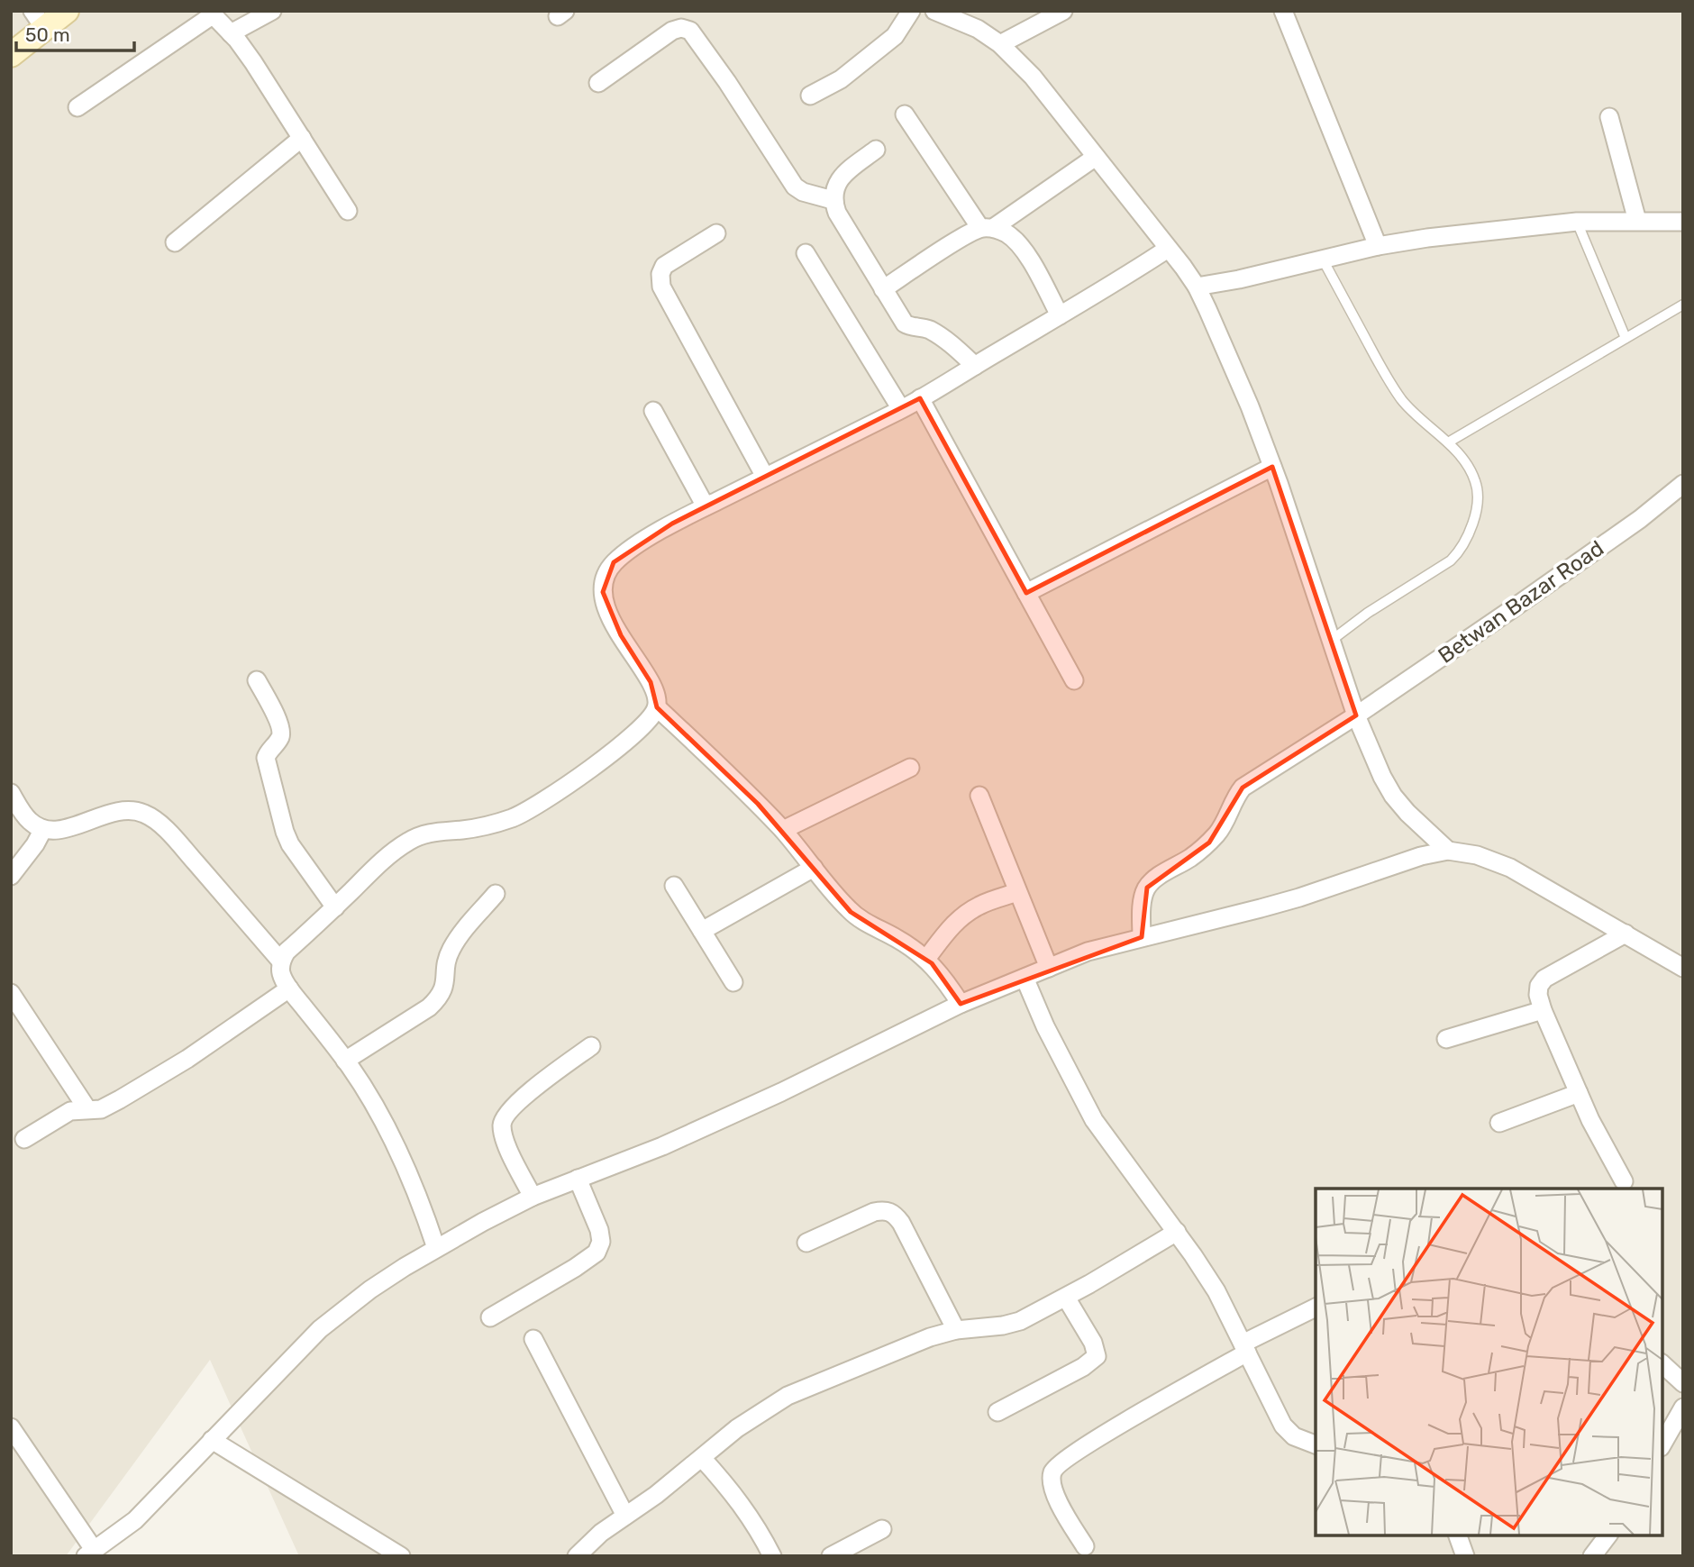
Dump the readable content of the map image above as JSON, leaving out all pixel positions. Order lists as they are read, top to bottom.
{
  "streets": {
    "street": ["Betwan Bazar Road"]
  },
  "scale_bar": "50 m"
}
